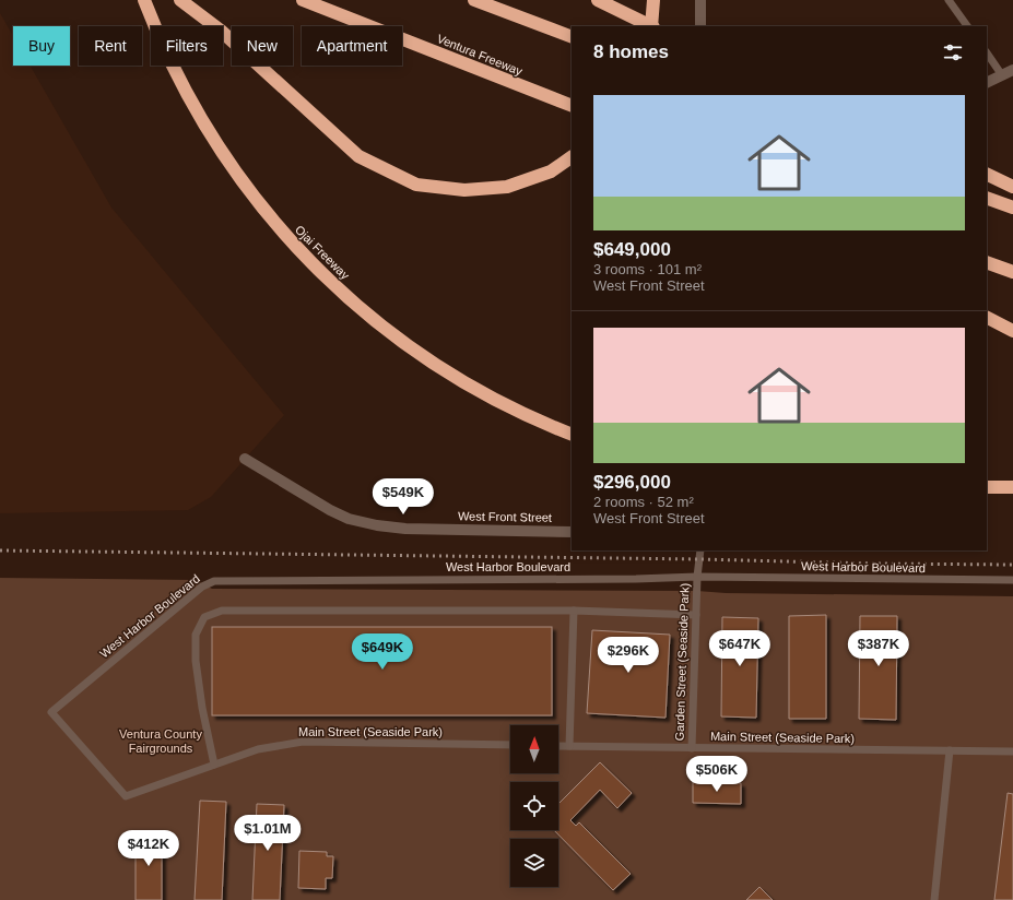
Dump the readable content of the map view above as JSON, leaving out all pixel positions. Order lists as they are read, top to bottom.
{
  "streets": {
    "highway": ["Ventura Freeway", "Ojai Freeway"],
    "street": ["West Front Street"],
    "lane": ["West Harbor Boulevard", "Garden Street (Seaside Park)", "Main Street (Seaside Park)"]
  },
  "crossings": [
    ["West Harbor Boulevard", "Garden Street (Seaside Park)"],
    ["West Harbor Boulevard", "Main Street (Seaside Park)"],
    ["Garden Street (Seaside Park)", "Main Street (Seaside Park)"]
  ],
  "parks": ["Ventura County Fairgrounds"],
  "north": "top",
  "page": {
    "chip": [
      "Buy",
      "Rent",
      "Filters",
      "New",
      "Apartment"
    ],
    "heading": "8 homes",
    "list": [
      {
        "name": "$649,000",
        "note": "3 rooms · 101 m² · West Front Street"
      },
      {
        "name": "$296,000",
        "note": "2 rooms · 52 m² · West Front Street"
      }
    ],
    "price": [
      "$549K",
      "$647K",
      "$387K",
      "$649K",
      "$296K",
      "$506K",
      "$1.01M",
      "$412K"
    ]
  }
}
